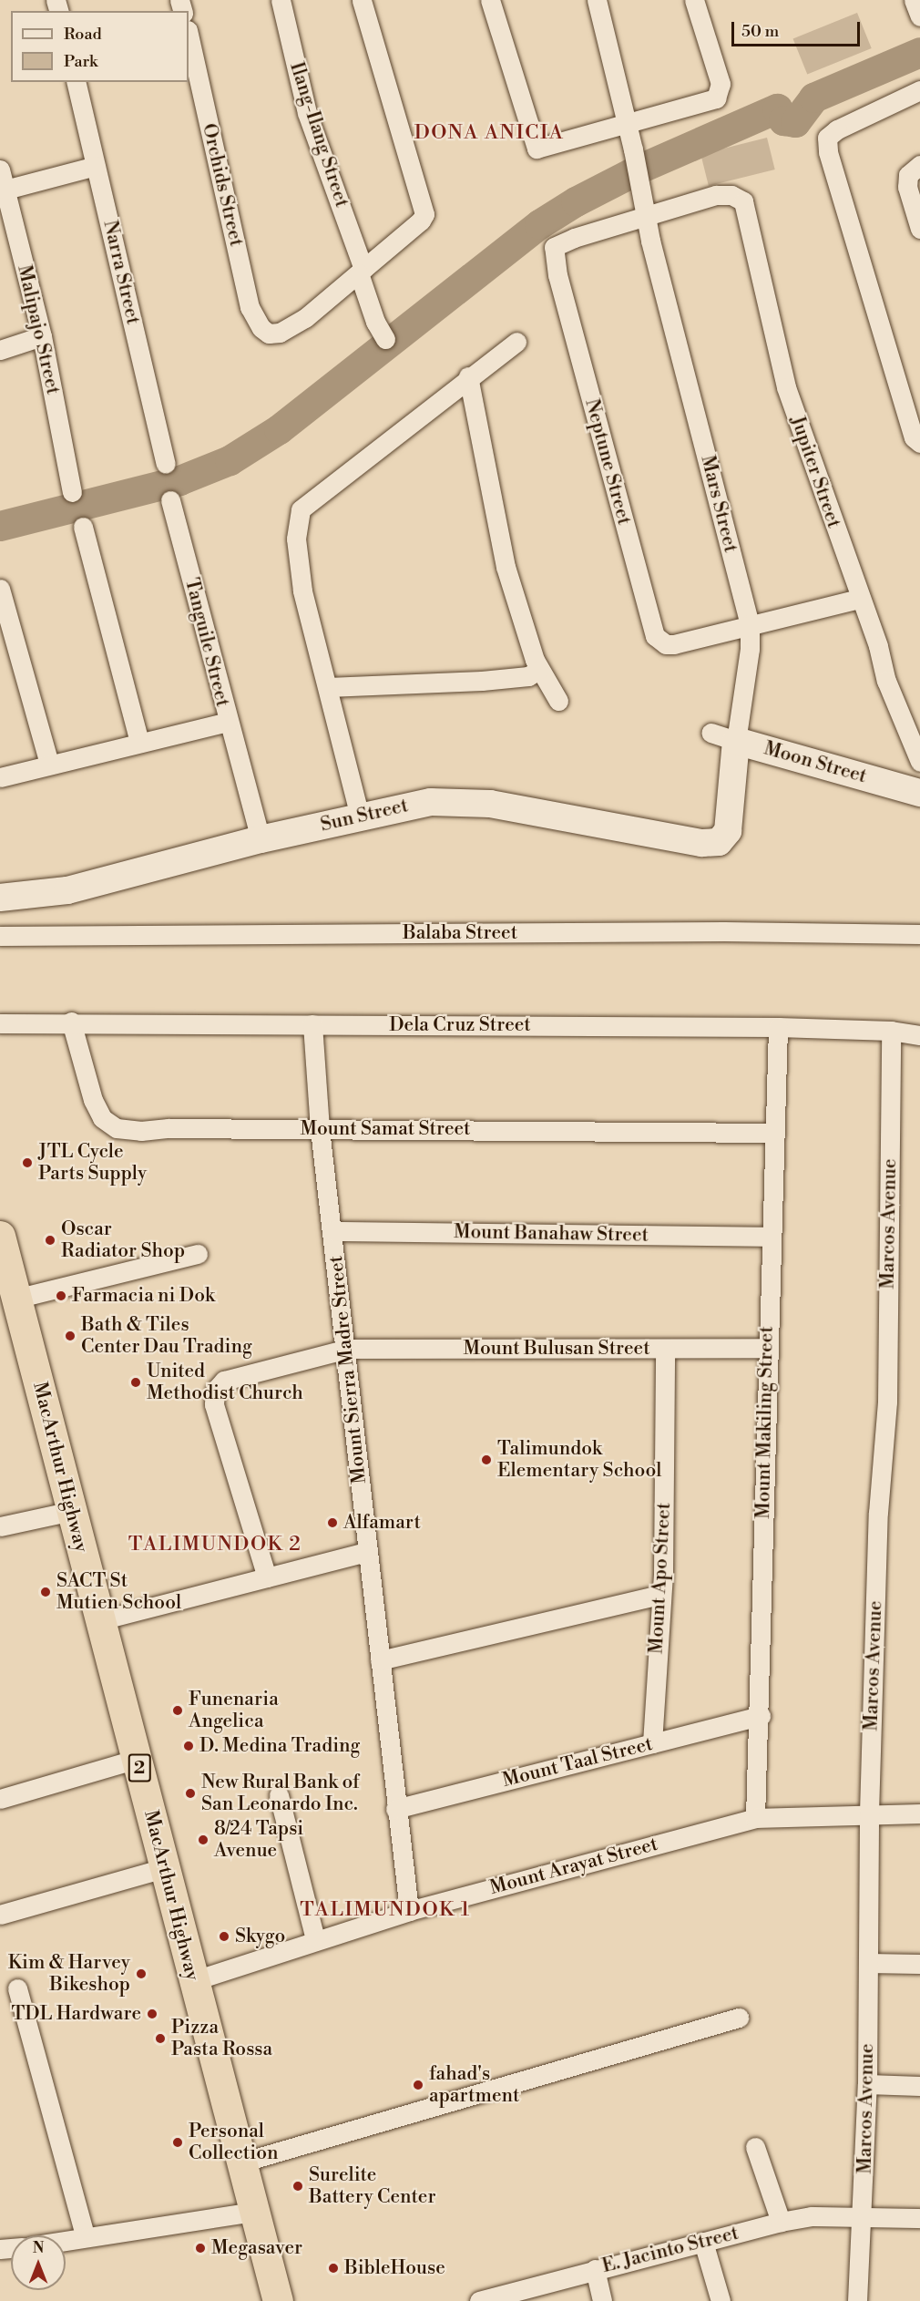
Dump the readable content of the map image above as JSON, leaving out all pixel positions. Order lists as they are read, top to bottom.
{
  "streets": {
    "highway": ["MacArthur Highway", "2"],
    "street": [
      "Ilang-Ilang Street",
      "Orchids Street",
      "Narra Street",
      "Malipajo Street",
      "Neptune Street",
      "Jupiter Street",
      "Mars Street",
      "Tanguile Street",
      "Moon Street",
      "Sun Street",
      "Balaba Street",
      "Dela Cruz Street",
      "Mount Samat Street",
      "Marcos Avenue",
      "Mount Banahaw Street",
      "Mount Bulusan Street",
      "Mount Sierra Madre Street",
      "Mount Makiling Street",
      "Mount Apo Street",
      "Mount Taal Street",
      "Mount Arayat Street",
      "E. Jacinto Street"
    ]
  },
  "crossings": [
    ["Ilang-Ilang Street", "Orchids Street"],
    ["Neptune Street", "Jupiter Street"],
    ["Neptune Street", "Mars Street"],
    ["Jupiter Street", "Mars Street"],
    ["Mars Street", "Moon Street"],
    ["Mars Street", "Sun Street"],
    ["Tanguile Street", "Sun Street"],
    ["Dela Cruz Street", "Mount Samat Street"],
    ["Dela Cruz Street", "Marcos Avenue"],
    ["Dela Cruz Street", "Mount Sierra Madre Street"],
    ["Dela Cruz Street", "Mount Makiling Street"],
    ["Mount Samat Street", "Mount Sierra Madre Street"],
    ["Mount Samat Street", "Mount Makiling Street"],
    ["Marcos Avenue", "Mount Arayat Street"],
    ["Marcos Avenue", "E. Jacinto Street"],
    ["Mount Banahaw Street", "Mount Sierra Madre Street"],
    ["Mount Banahaw Street", "Mount Makiling Street"],
    ["Mount Bulusan Street", "Mount Sierra Madre Street"],
    ["Mount Bulusan Street", "Mount Makiling Street"],
    ["Mount Bulusan Street", "Mount Apo Street"],
    ["Mount Sierra Madre Street", "Mount Taal Street"],
    ["Mount Sierra Madre Street", "Mount Arayat Street"],
    ["Mount Makiling Street", "Mount Taal Street"],
    ["Mount Makiling Street", "Mount Arayat Street"],
    ["MacArthur Highway", "Mount Arayat Street"],
    ["Mount Apo Street", "Mount Taal Street"]
  ],
  "districts": ["DONA ANICIA", "TALIMUNDOK 2", "TALIMUNDOK 1"],
  "places": [
    "JTL Cycle Parts Supply",
    "Oscar Radiator Shop",
    "Farmacia ni Dok",
    "Bath & Tiles Center Dau Trading",
    "United Methodist Church",
    "Talimundok Elementary School",
    "Alfamart",
    "SACT St Mutien School",
    "Funenaria Angelica",
    "D. Medina Trading",
    "New Rural Bank of San Leonardo Inc.",
    "8/24 Tapsi Avenue",
    "Skygo",
    "Kim & Harvey Bikeshop",
    "TDL Hardware",
    "Pizza Pasta Rossa",
    "fahad's apartment",
    "Personal Collection",
    "Surelite Battery Center",
    "Megasaver",
    "BibleHouse"
  ],
  "legend": ["Road", "Park"],
  "scale_bar": "50 m",
  "north": "top"
}
